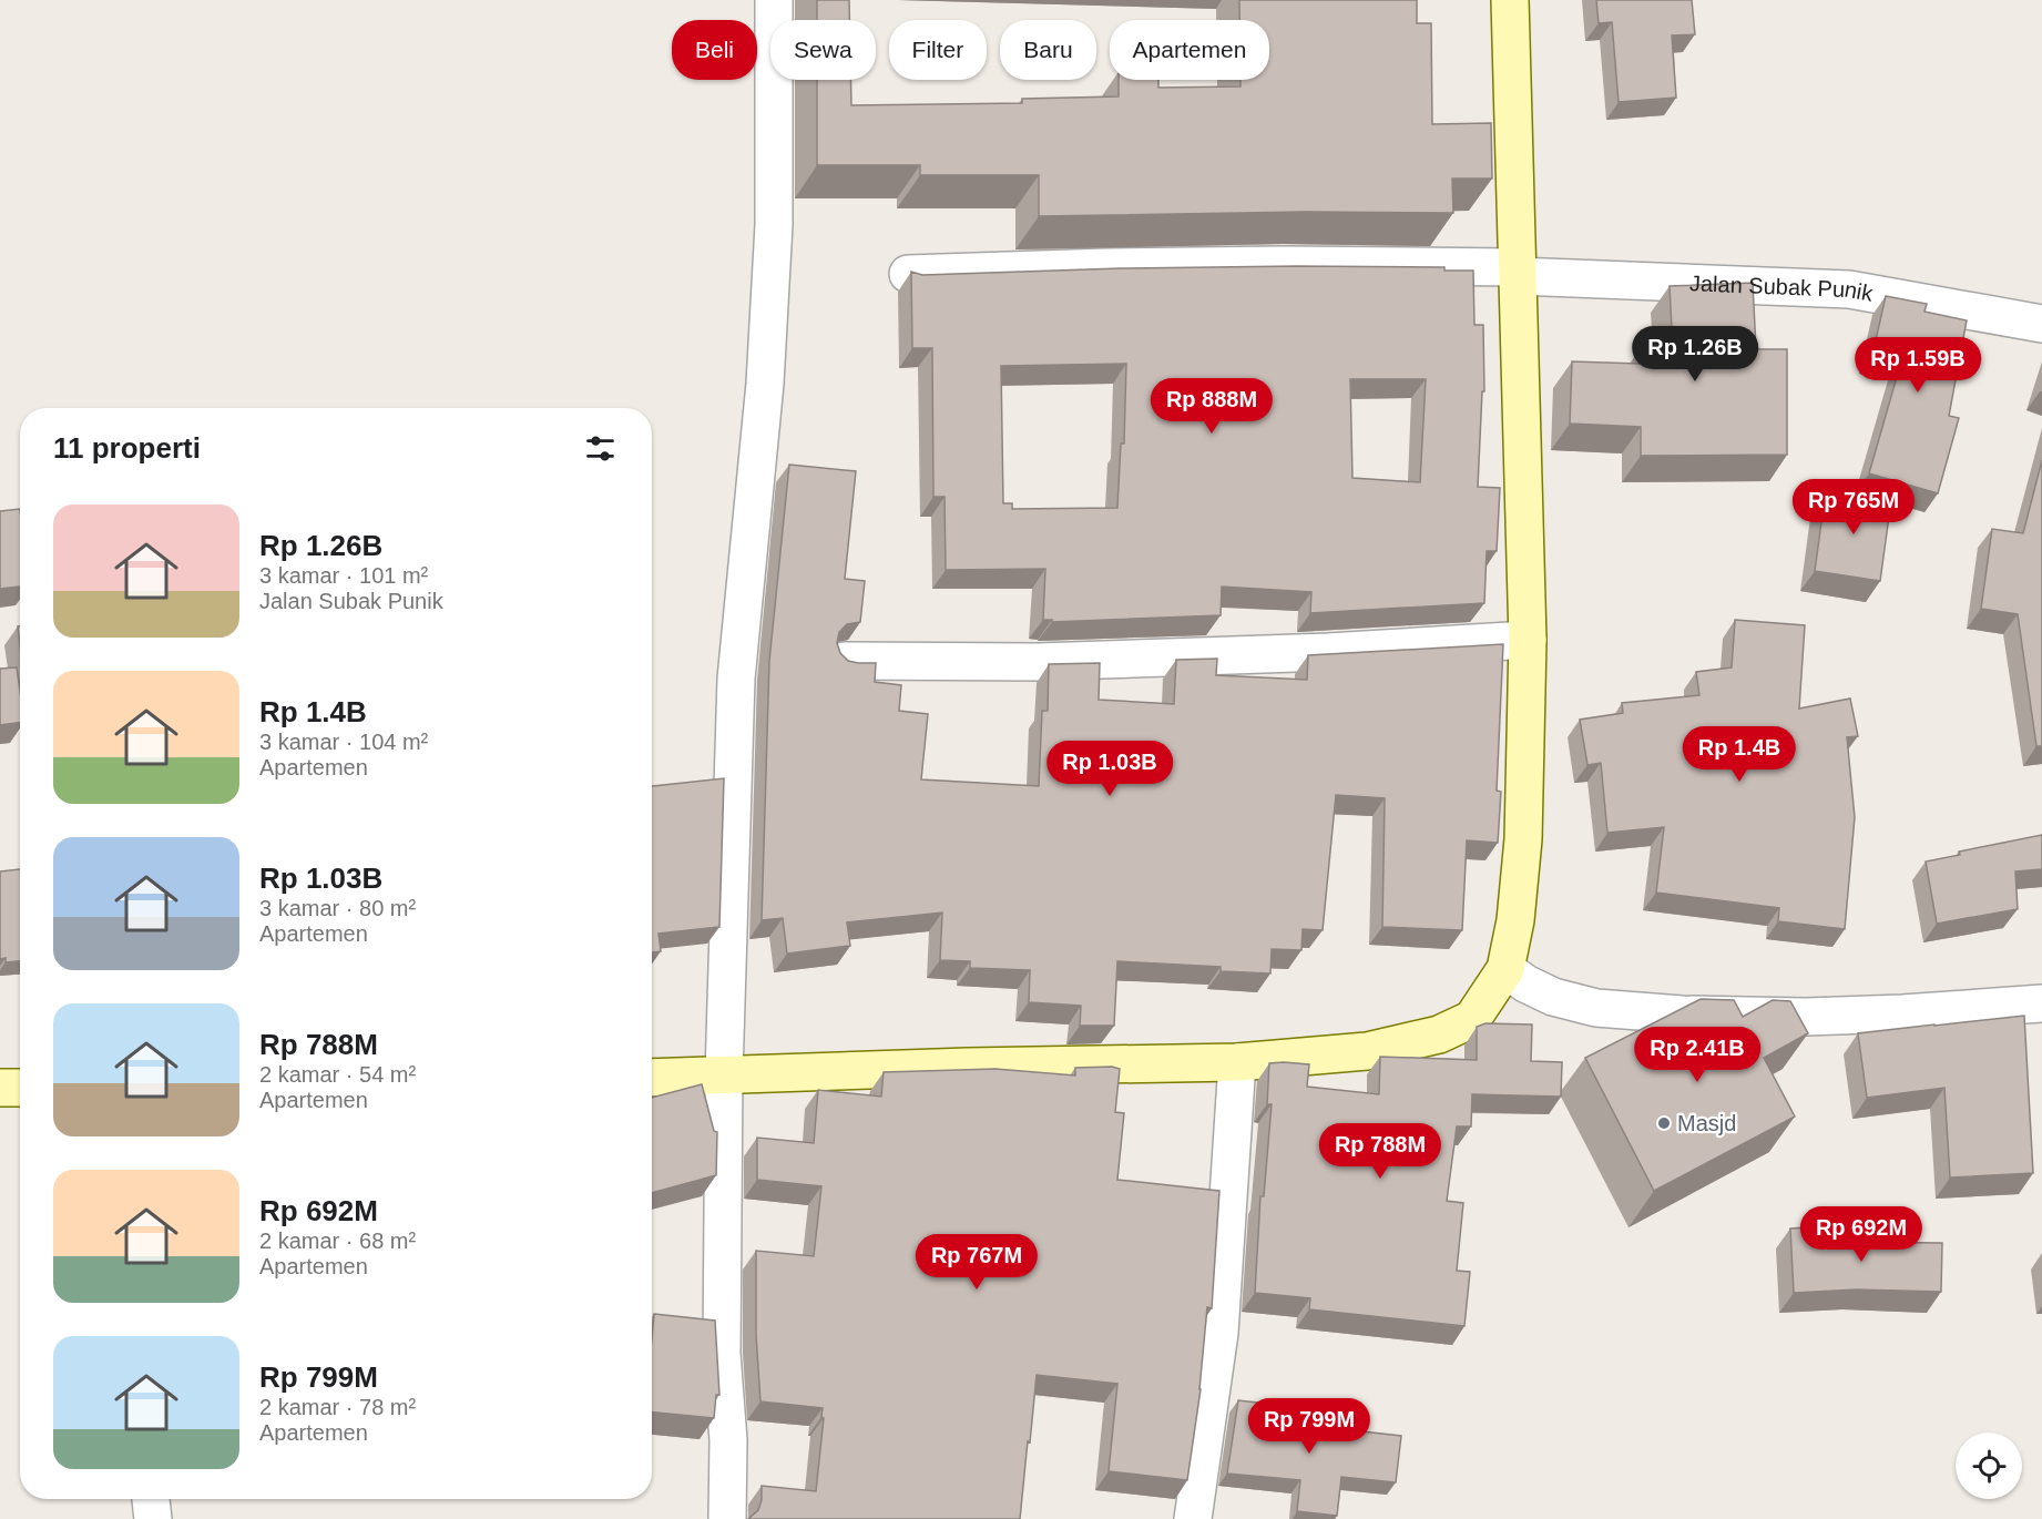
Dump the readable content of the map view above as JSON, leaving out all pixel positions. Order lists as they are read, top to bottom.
{
  "streets": {
    "street": ["Jalan Subak Punik"]
  },
  "places": ["Masjd"],
  "page": {
    "chip": [
      "Beli",
      "Sewa",
      "Filter",
      "Baru",
      "Apartemen"
    ],
    "price": [
      "Rp 1.26B",
      "Rp 1.59B",
      "Rp 888M",
      "Rp 765M",
      "Rp 1.4B",
      "Rp 1.03B",
      "Rp 2.41B",
      "Rp 788M",
      "Rp 692M",
      "Rp 767M",
      "Rp 799M"
    ],
    "heading": "11 properti",
    "list": [
      {
        "name": "Rp 1.26B",
        "note": "3 kamar · 101 m² · Jalan Subak Punik"
      },
      {
        "name": "Rp 1.4B",
        "note": "3 kamar · 104 m² · Apartemen"
      },
      {
        "name": "Rp 1.03B",
        "note": "3 kamar · 80 m² · Apartemen"
      },
      {
        "name": "Rp 788M",
        "note": "2 kamar · 54 m² · Apartemen"
      },
      {
        "name": "Rp 692M",
        "note": "2 kamar · 68 m² · Apartemen"
      },
      {
        "name": "Rp 799M",
        "note": "2 kamar · 78 m² · Apartemen"
      }
    ]
  }
}
